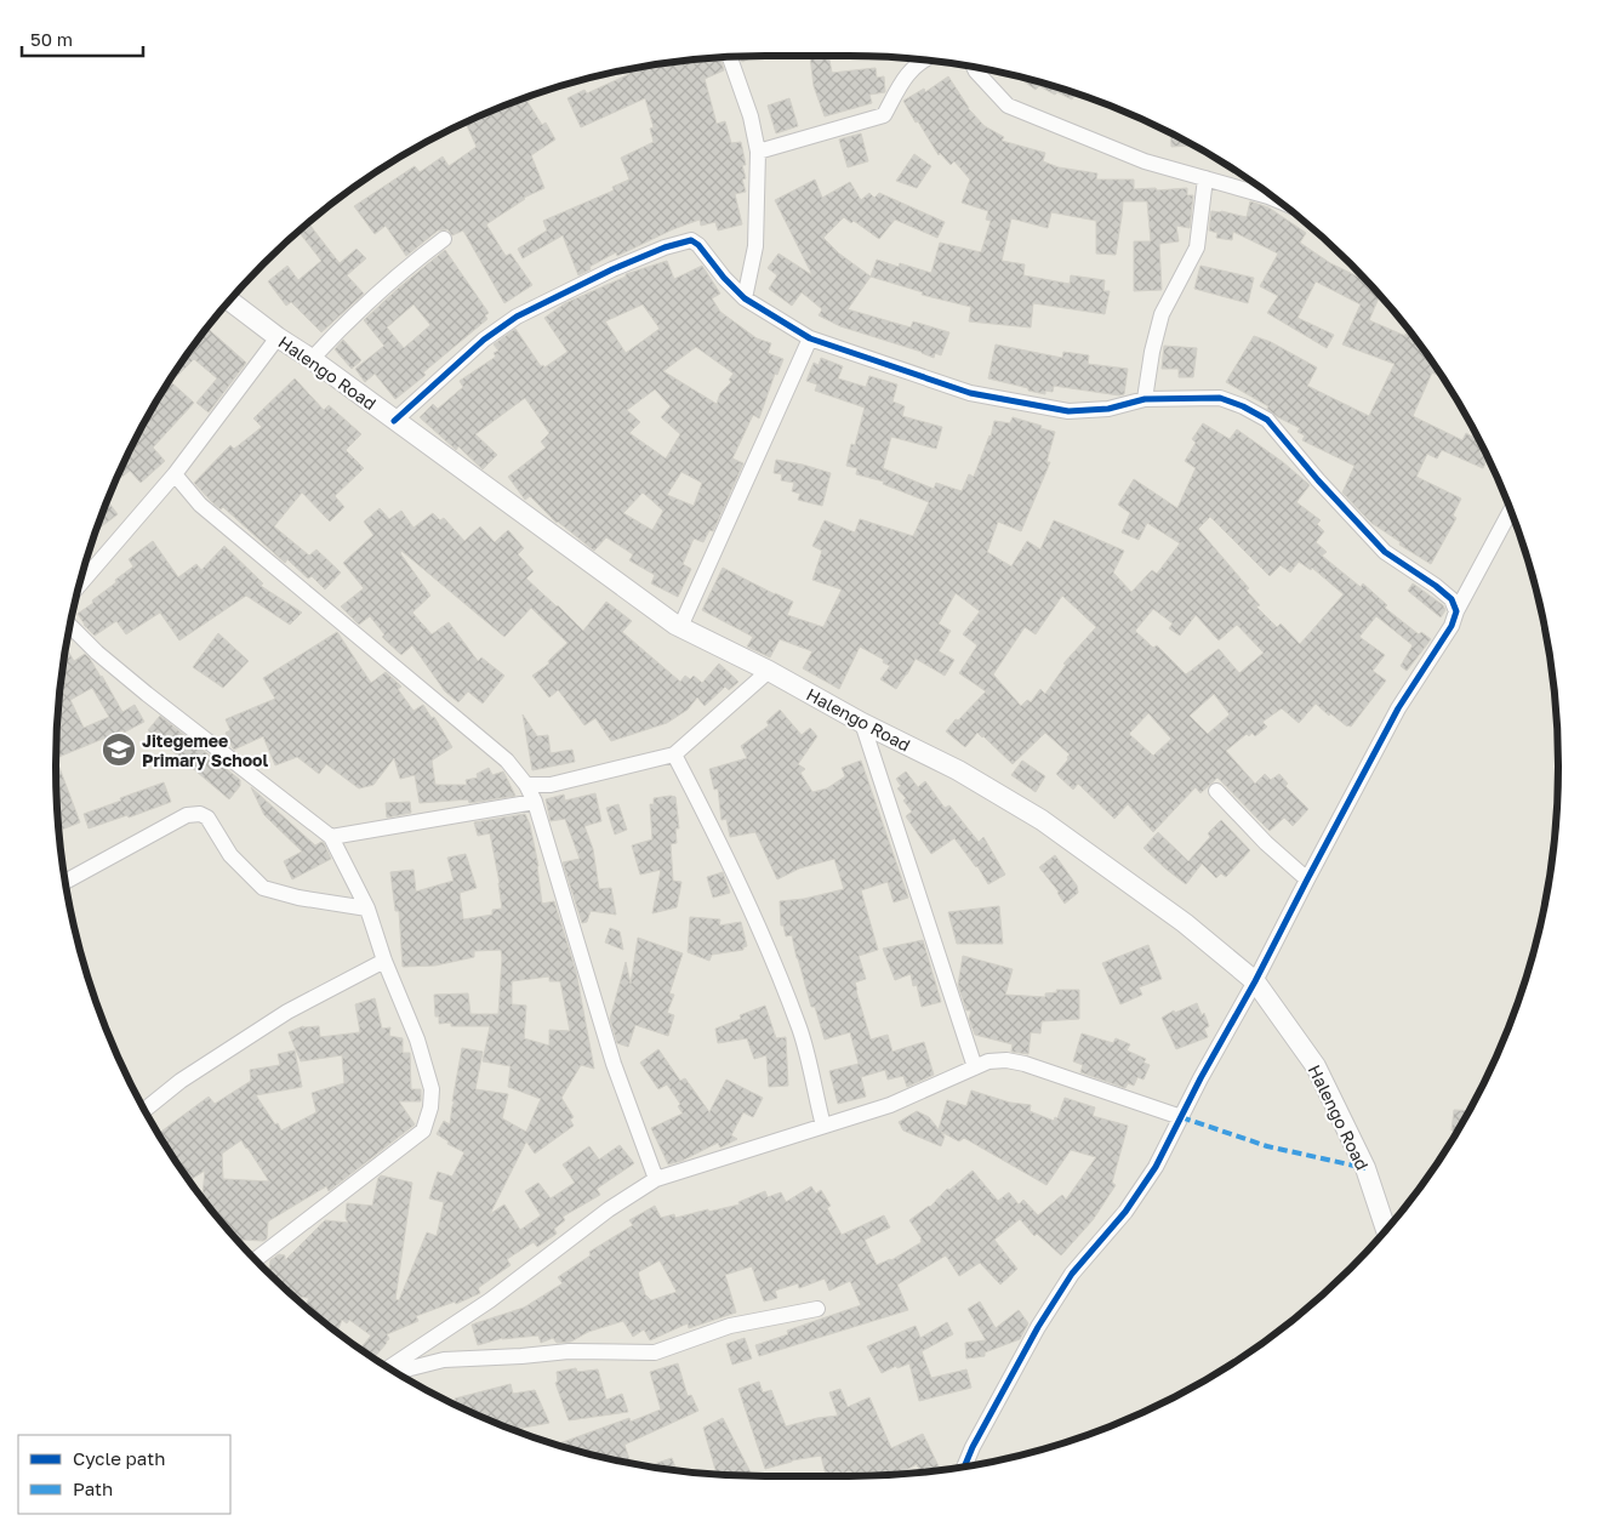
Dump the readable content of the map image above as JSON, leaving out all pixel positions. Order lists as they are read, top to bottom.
{
  "streets": {
    "street": ["Halengo Road"]
  },
  "places": {
    "school or university": ["Jitegemee Primary School"]
  },
  "legend": ["Cycle path", "Path"],
  "scale_bar": "50 m"
}
